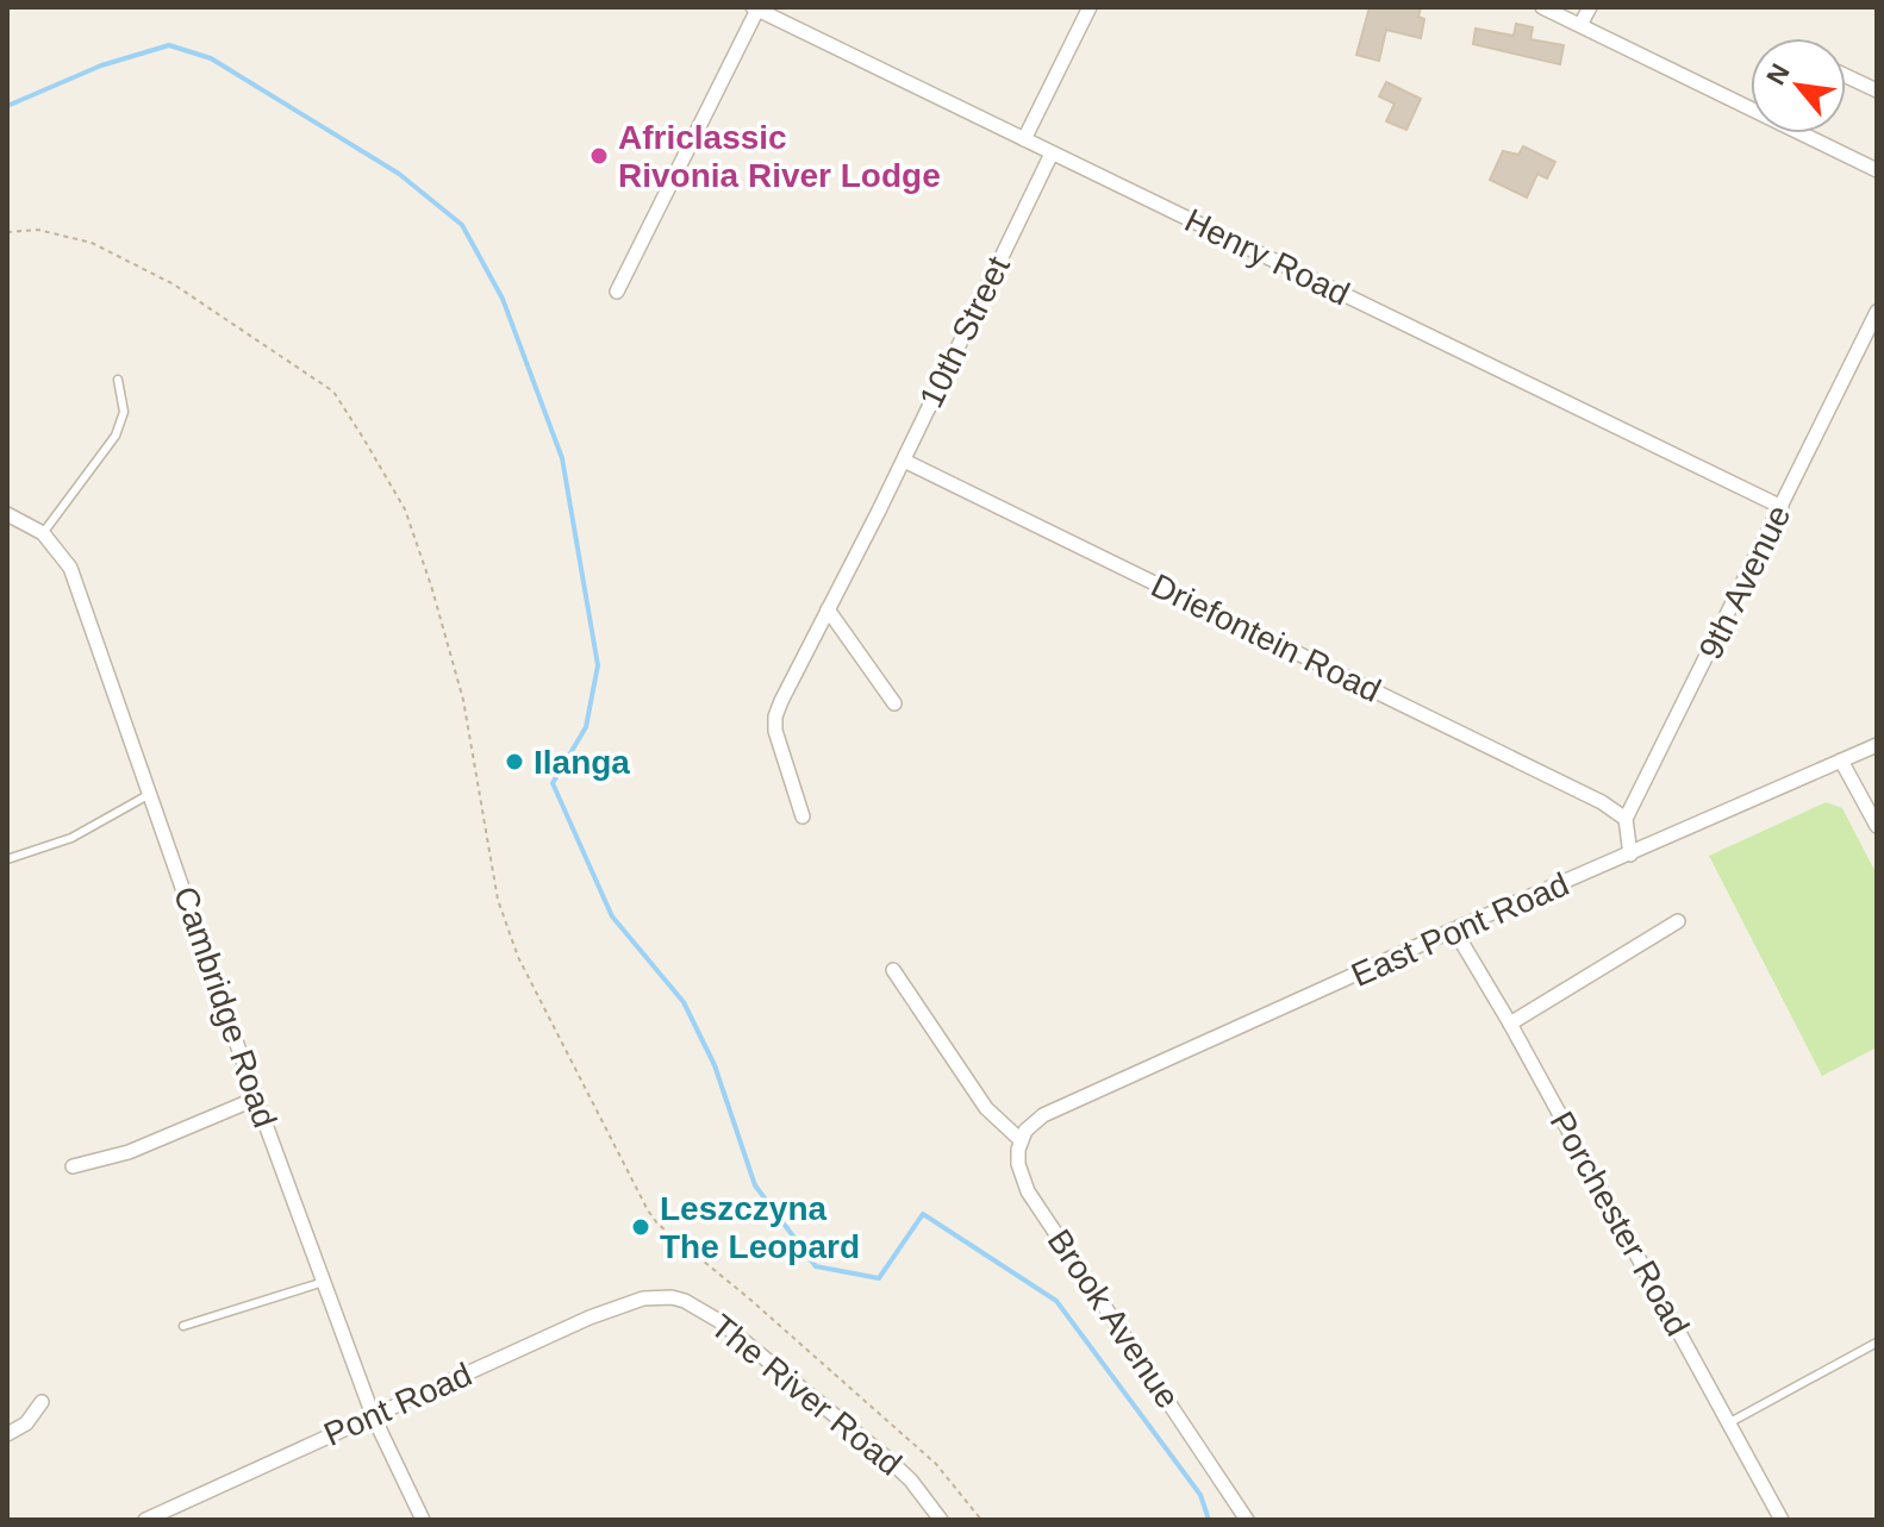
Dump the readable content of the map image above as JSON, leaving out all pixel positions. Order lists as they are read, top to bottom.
{
  "streets": {
    "street": [
      "Henry Road",
      "10th Street",
      "9th Avenue",
      "Driefontein Road",
      "East Pont Road",
      "Cambridge Road",
      "Porchester Road",
      "Brook Avenue",
      "The River Road",
      "Pont Road"
    ]
  },
  "crossings": [
    ["Henry Road", "10th Street"],
    ["Henry Road", "9th Avenue"],
    ["10th Street", "Driefontein Road"],
    ["9th Avenue", "Driefontein Road"],
    ["East Pont Road", "Porchester Road"],
    ["East Pont Road", "Brook Avenue"],
    ["Cambridge Road", "Pont Road"],
    ["The River Road", "Pont Road"]
  ],
  "places": ["Africlassic Rivonia River Lodge", "Ilanga", "Leszczyna The Leopard"],
  "north": "top left"
}
